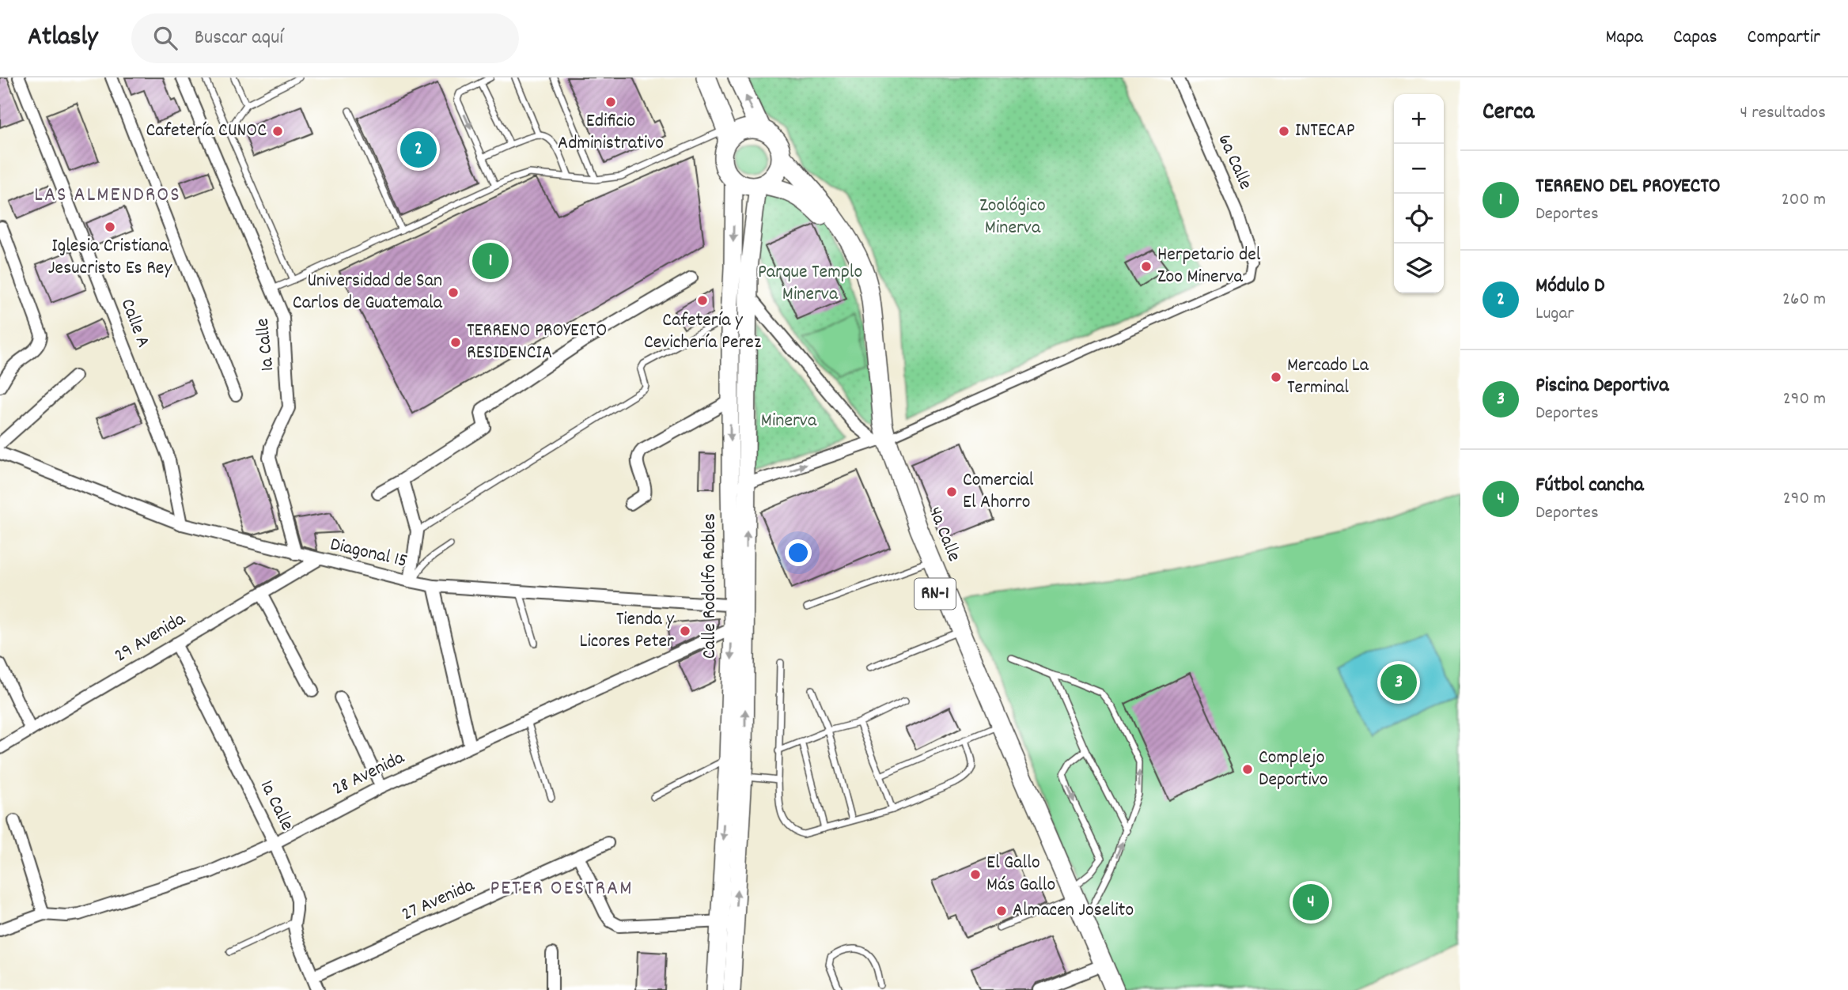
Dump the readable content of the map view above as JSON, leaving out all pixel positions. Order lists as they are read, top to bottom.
{
  "streets": {
    "main road": ["4a Calle", "Calle Rodolfo Robles", "RN-1"],
    "street": [
      "6a Calle",
      "Calle A",
      "1a Calle",
      "Diagonal 15",
      "29 Avenida",
      "28 Avenida",
      "27 Avenida"
    ]
  },
  "crossings": [
    ["Calle A", "Diagonal 15"],
    ["1a Calle", "Diagonal 15"],
    ["1a Calle", "29 Avenida"],
    ["1a Calle", "28 Avenida"],
    ["1a Calle", "27 Avenida"],
    ["4a Calle", "Calle Rodolfo Robles"],
    ["4a Calle", "RN-1"],
    ["Diagonal 15", "Calle Rodolfo Robles"],
    ["Diagonal 15", "29 Avenida"],
    ["Calle Rodolfo Robles", "RN-1"],
    ["Calle Rodolfo Robles", "28 Avenida"]
  ],
  "districts": ["LAS ALMENDROS", "PETER OESTRAM"],
  "parks": ["Zoológico Minerva", "Parque Templo Minerva", "Minerva"],
  "places": [
    "Edificio Administrativo",
    "Cafetería CUNOC",
    "INTECAP",
    "Iglesia Cristiana Jesucristo Es Rey",
    "Herpetario del Zoo Minerva",
    "Universidad de San Carlos de Guatemala",
    "Cafetería y Cevichería Perez",
    "TERRENO PROYECTO RESIDENCIA",
    "Mercado La Terminal",
    "Comercial El Ahorro",
    "Tienda y Licores Peter",
    "Complejo Deportivo",
    "El Gallo Más Gallo",
    "Almacen Joselito"
  ],
  "page": {
    "header": "Atlasly",
    "search": "Buscar aquí",
    "nav": ["Mapa", "Capas", "Compartir"],
    "heading": ["Cerca", "4 resultados"],
    "map_buttons": ["+", "−"],
    "pins": [
      "2",
      "1",
      "3",
      "4"
    ],
    "list": [
      {
        "mark": "1",
        "name": "TERRENO DEL PROYECTO",
        "note": "Deportes",
        "value": "200 m"
      },
      {
        "mark": "2",
        "name": "Módulo D",
        "note": "Lugar",
        "value": "260 m"
      },
      {
        "mark": "3",
        "name": "Piscina Deportiva",
        "note": "Deportes",
        "value": "290 m"
      },
      {
        "mark": "4",
        "name": "Fútbol cancha",
        "note": "Deportes",
        "value": "290 m"
      }
    ]
  }
}
